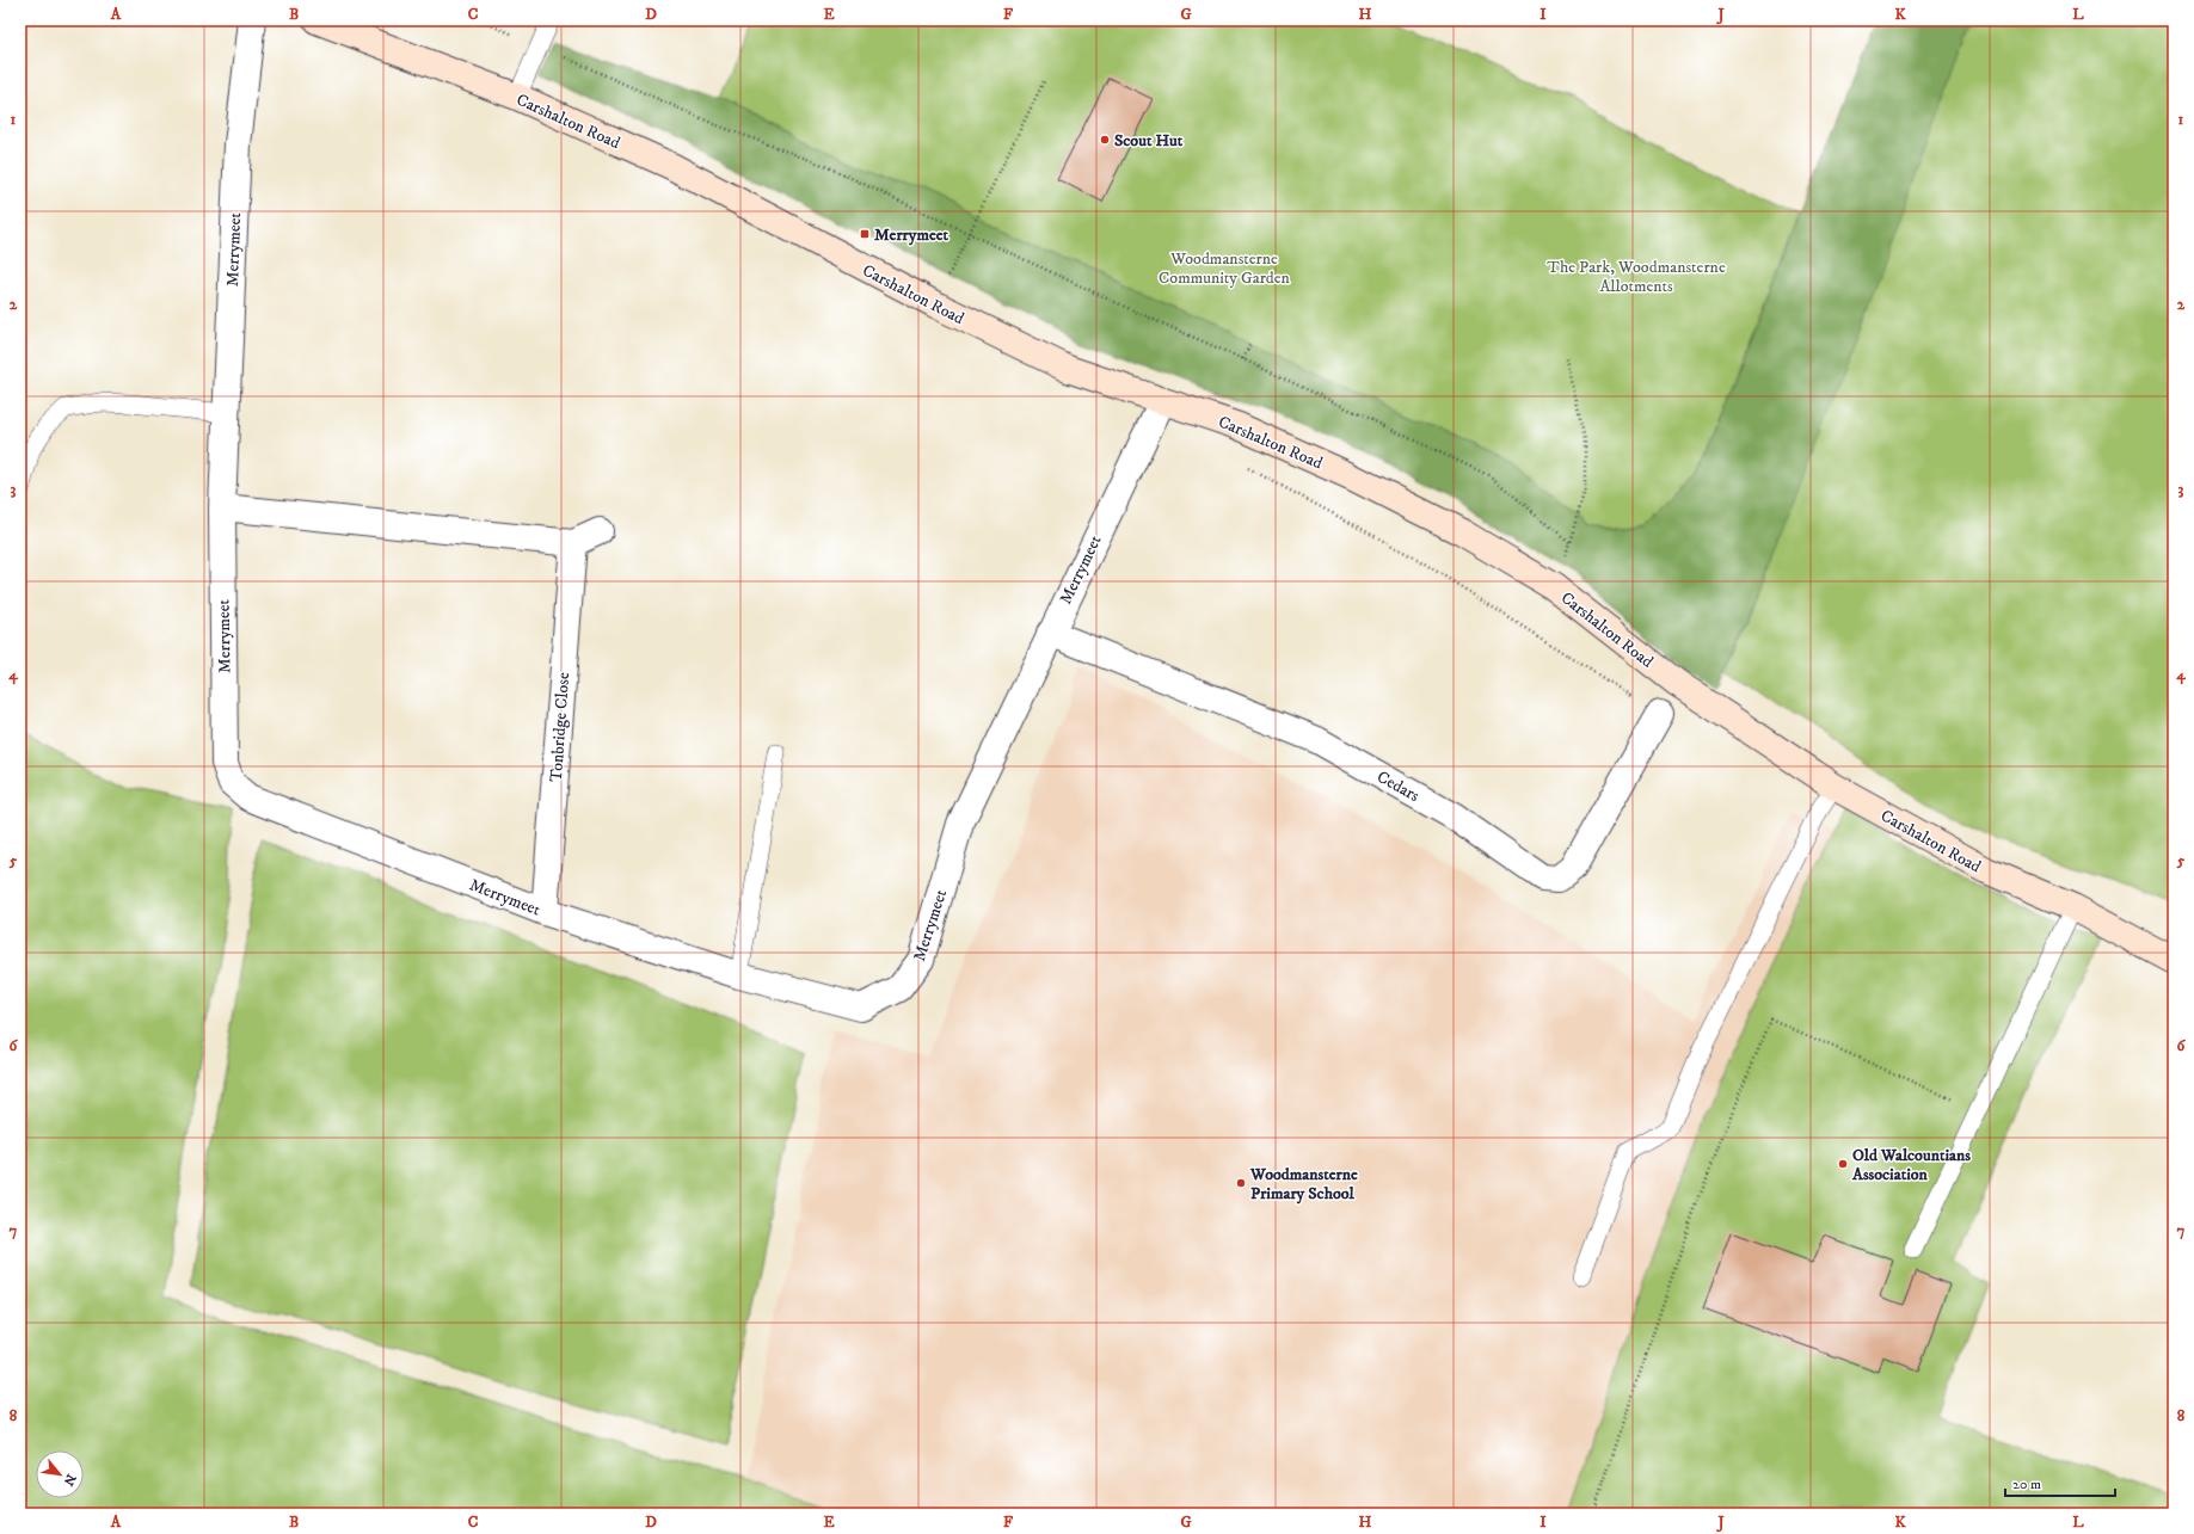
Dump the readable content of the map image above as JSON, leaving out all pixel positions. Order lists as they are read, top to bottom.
{
  "streets": {
    "main road": ["Carshalton Road"],
    "street": ["Merrymeet", "Tonbridge Close", "Cedars"]
  },
  "crossings": [
    ["Carshalton Road", "Merrymeet"],
    ["Merrymeet", "Tonbridge Close"],
    ["Merrymeet", "Cedars"]
  ],
  "parks": ["Woodmansterne Community Garden", "The Park, Woodmansterne Allotments"],
  "places": {
    "other": ["Scout Hut", "Old Walcountians Association", "Woodmansterne Primary School"],
    "transit": ["Merrymeet"]
  },
  "scale_bar": "20 m",
  "north": "bottom right",
  "grid": {
    "columns": [
      "A",
      "B",
      "C",
      "D",
      "E",
      "F",
      "G",
      "H",
      "I",
      "J",
      "K",
      "L"
    ],
    "rows": [
      "1",
      "2",
      "3",
      "4",
      "5",
      "6",
      "7",
      "8"
    ]
  }
}
